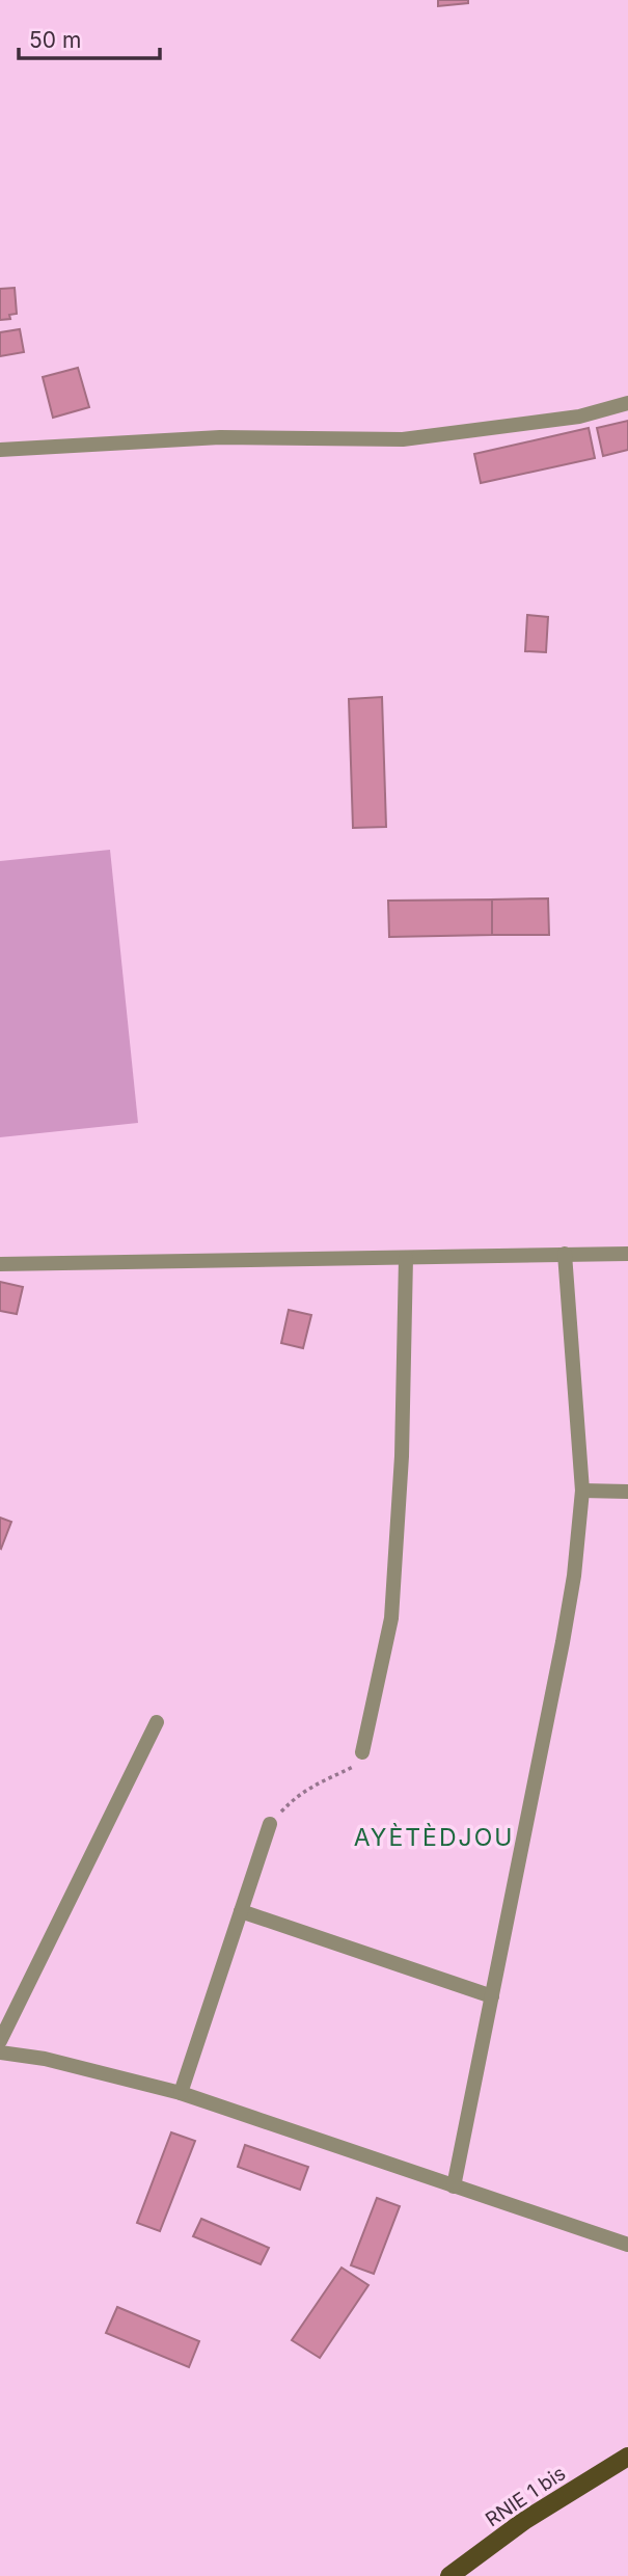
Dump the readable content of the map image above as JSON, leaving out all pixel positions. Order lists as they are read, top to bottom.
{
  "streets": {
    "main road": ["RNIE 1 bis"]
  },
  "districts": ["AYÈTÈDJOU"],
  "scale_bar": "50 m"
}
